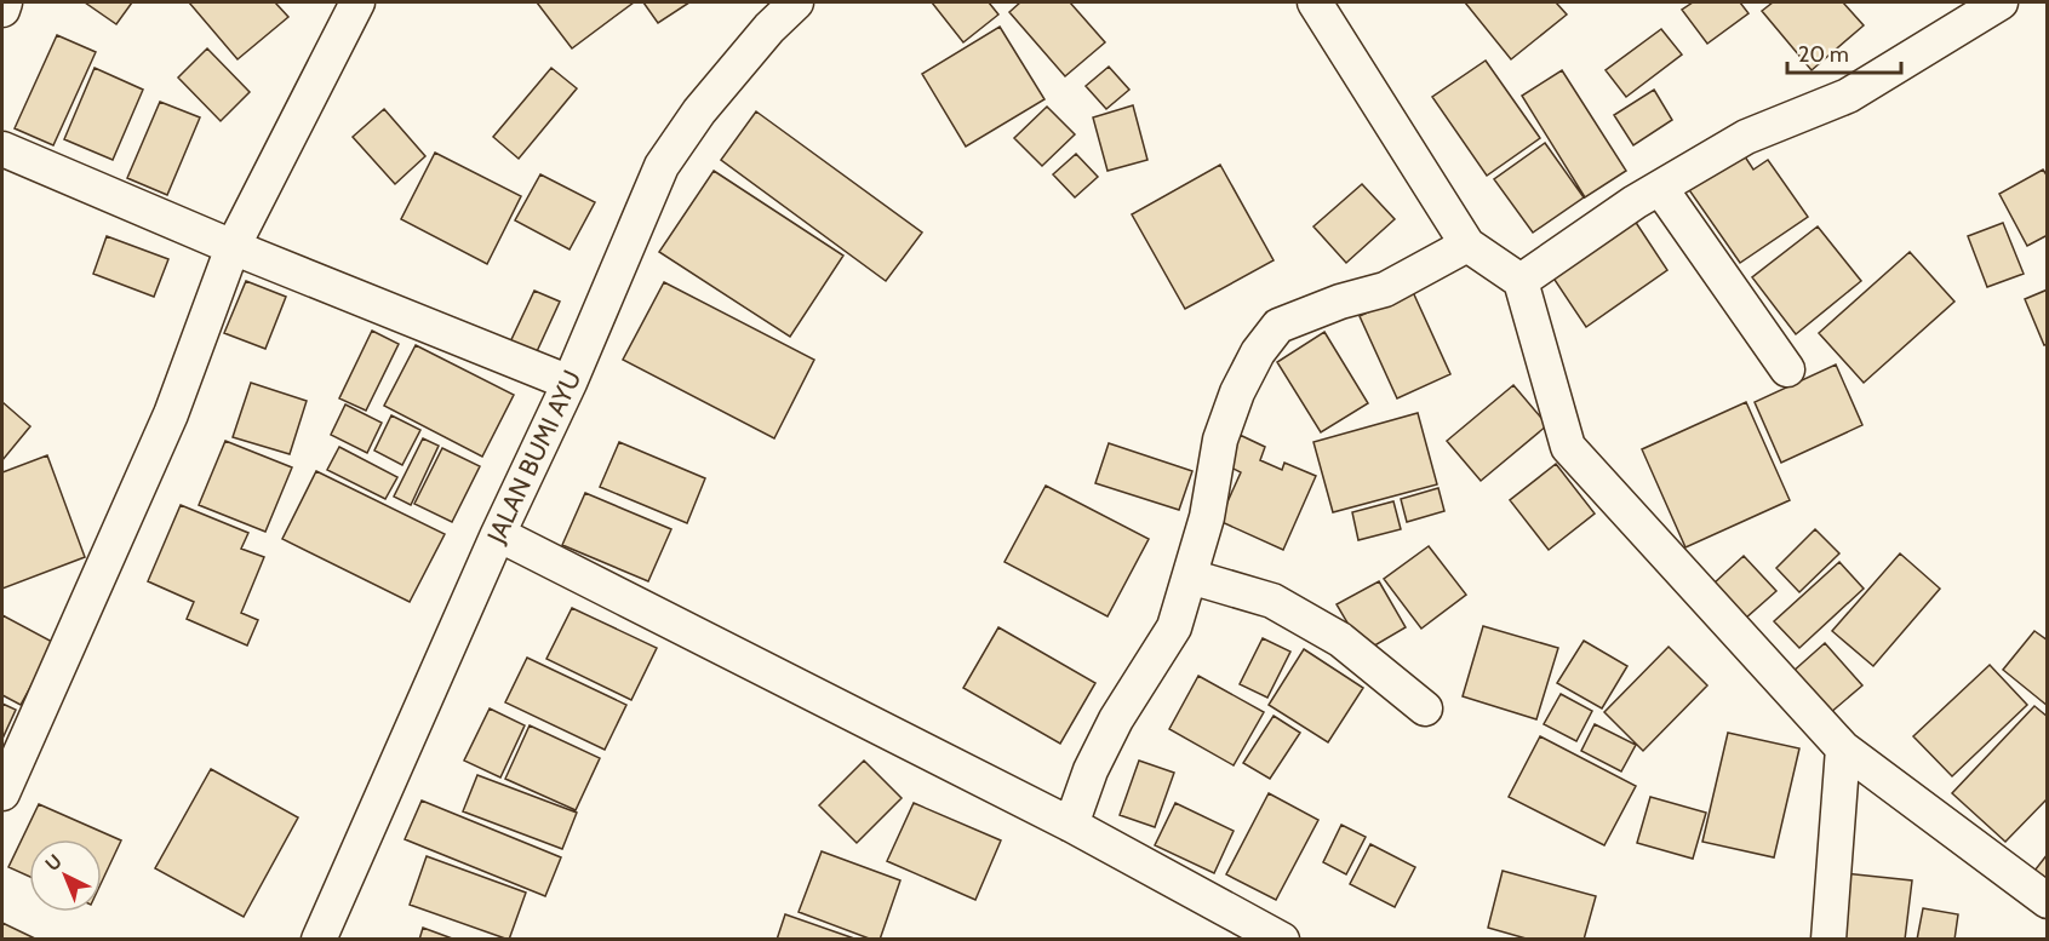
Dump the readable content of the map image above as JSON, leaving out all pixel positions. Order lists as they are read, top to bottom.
{
  "streets": {
    "street": ["JALAN BUMI AYU"]
  },
  "scale_bar": "20 m",
  "north": "top left"
}
